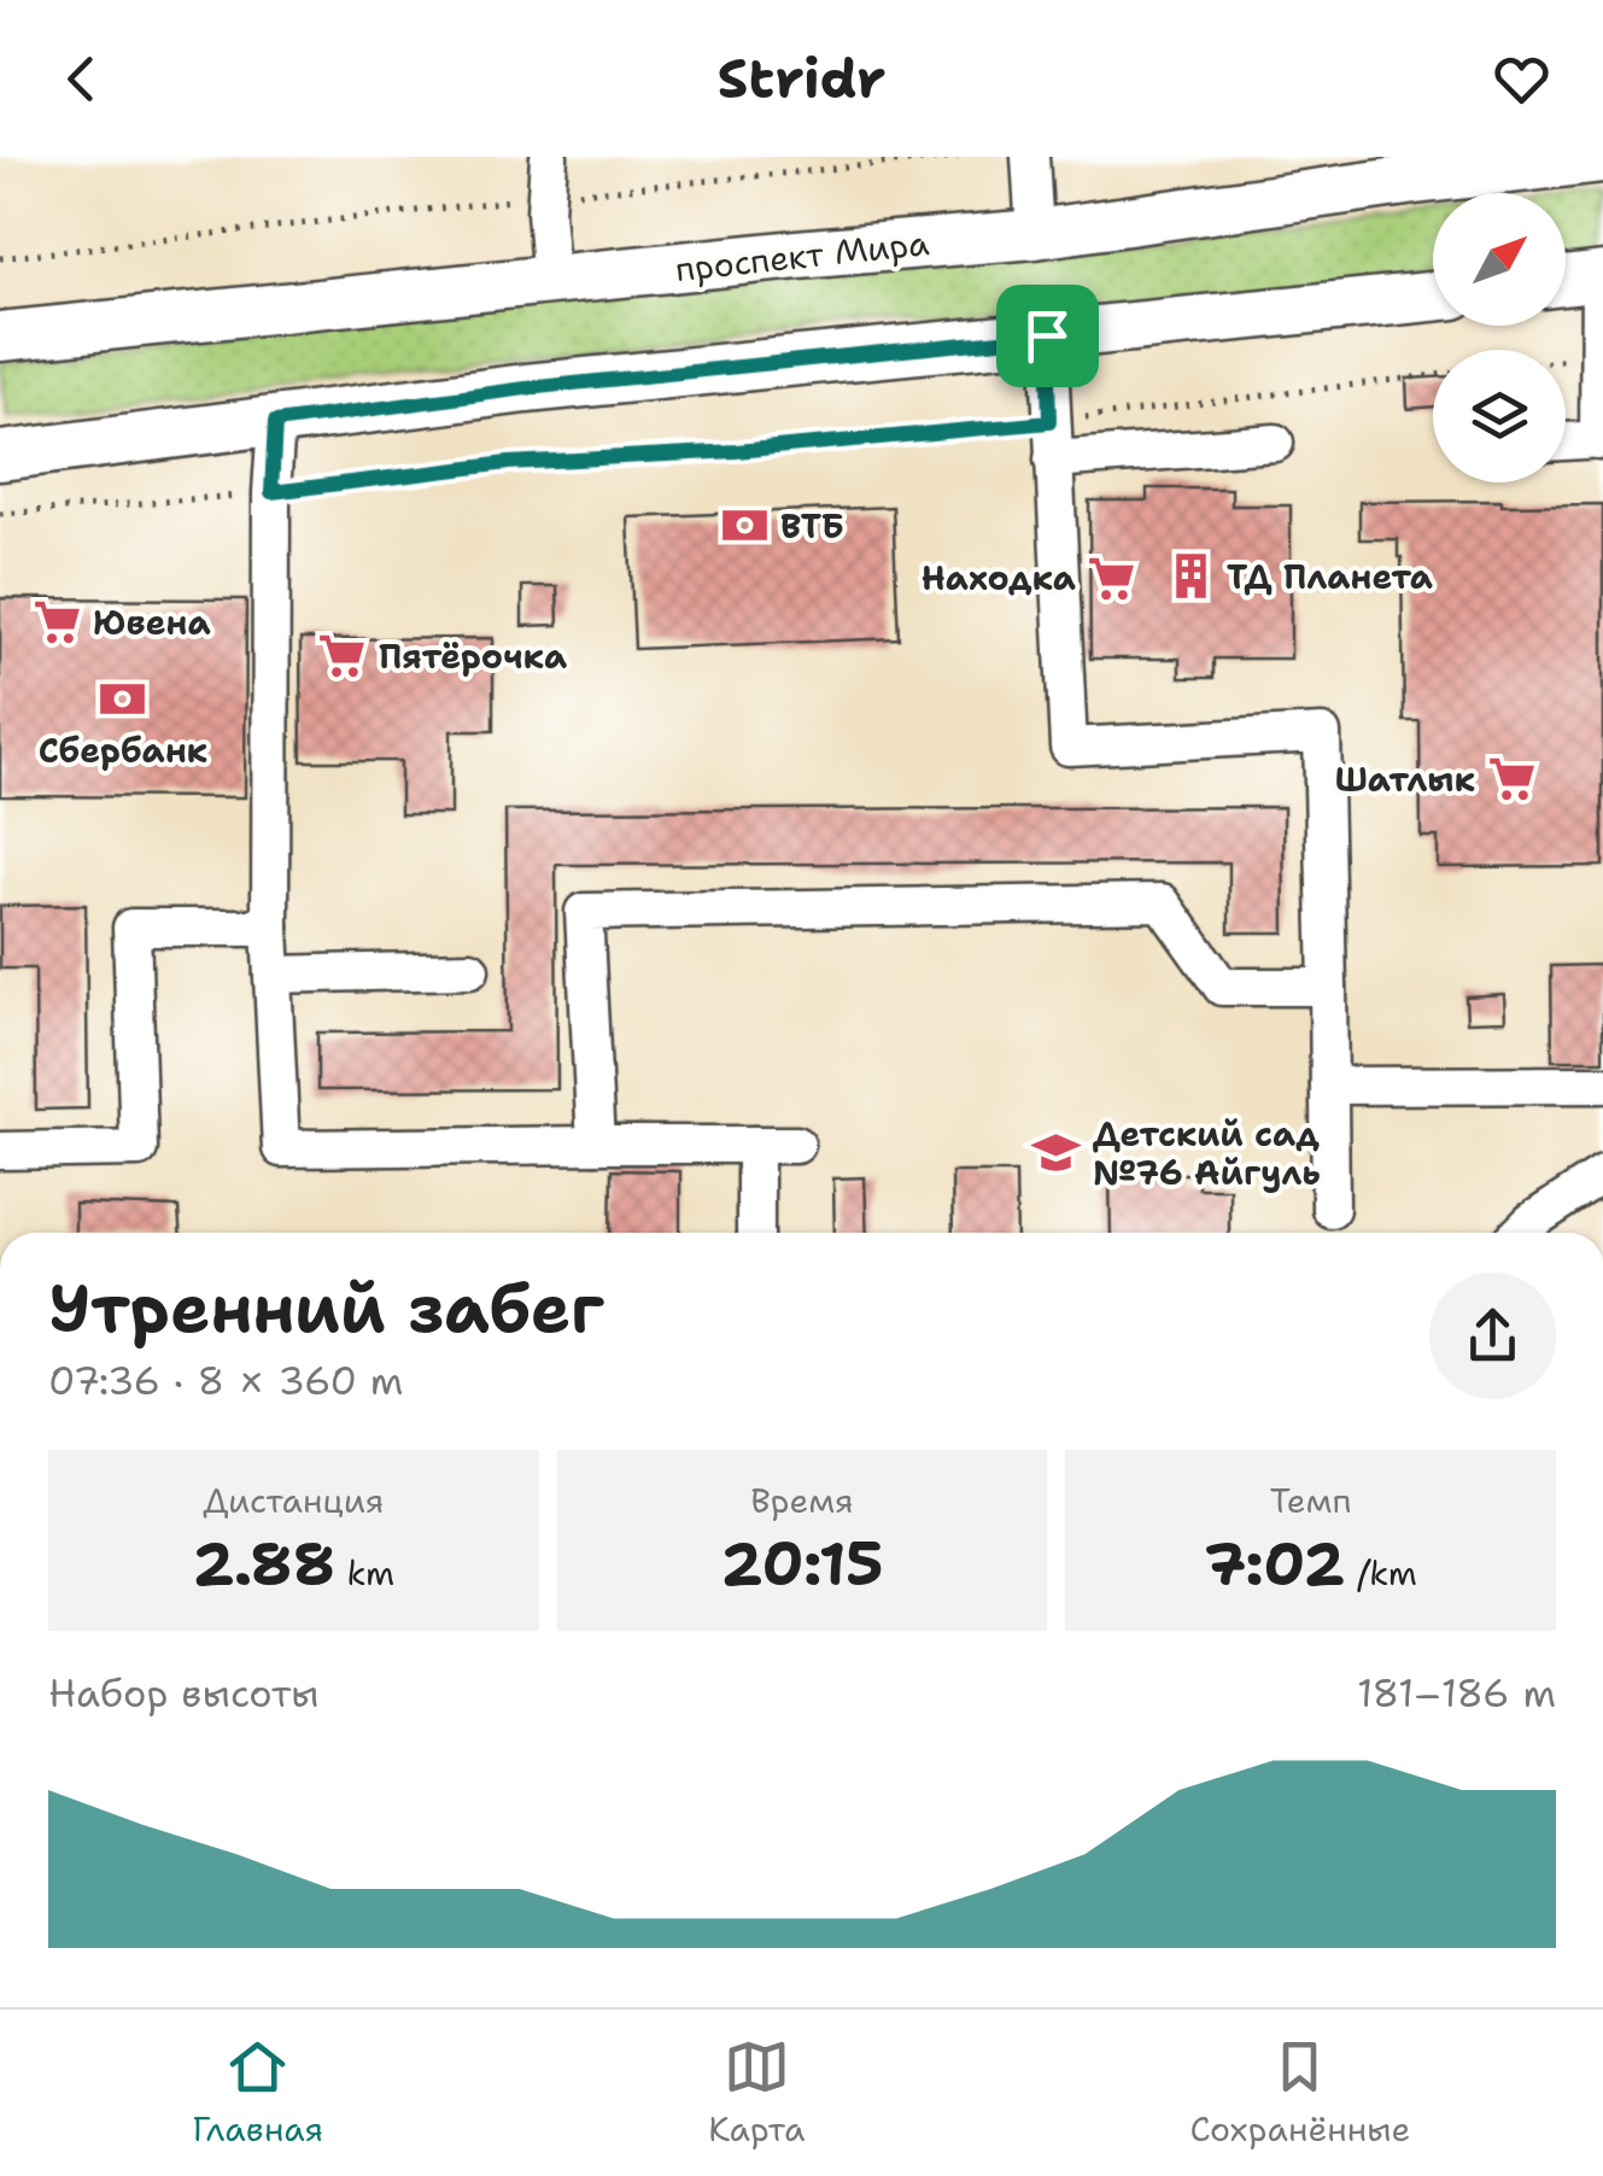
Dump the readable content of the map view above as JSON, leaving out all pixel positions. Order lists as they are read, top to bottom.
{
  "streets": {
    "main road": ["проспект Мира"]
  },
  "places": {
    "bank": ["ВТБ", "Сбербанк"],
    "building": ["ТД Планета"],
    "supermarket": [
      "Находка",
      "Ювена",
      "Пятёрочка",
      "Шатлык"
    ],
    "school or university": ["Детский сад №76 Айгуль"]
  },
  "north": "top right",
  "page": {
    "header": "Stridr",
    "heading": ["Утренний забег", "07:36 · 8 × 360 m"],
    "stats": [
      ["Дистанция", "2.88 km"],
      ["Время", "20:15"],
      ["Темп", "7:02 /km"]
    ],
    "chart": ["Набор высоты", "181–186 m"],
    "tabs": ["Главная", "Карта", "Сохранённые"]
  }
}
